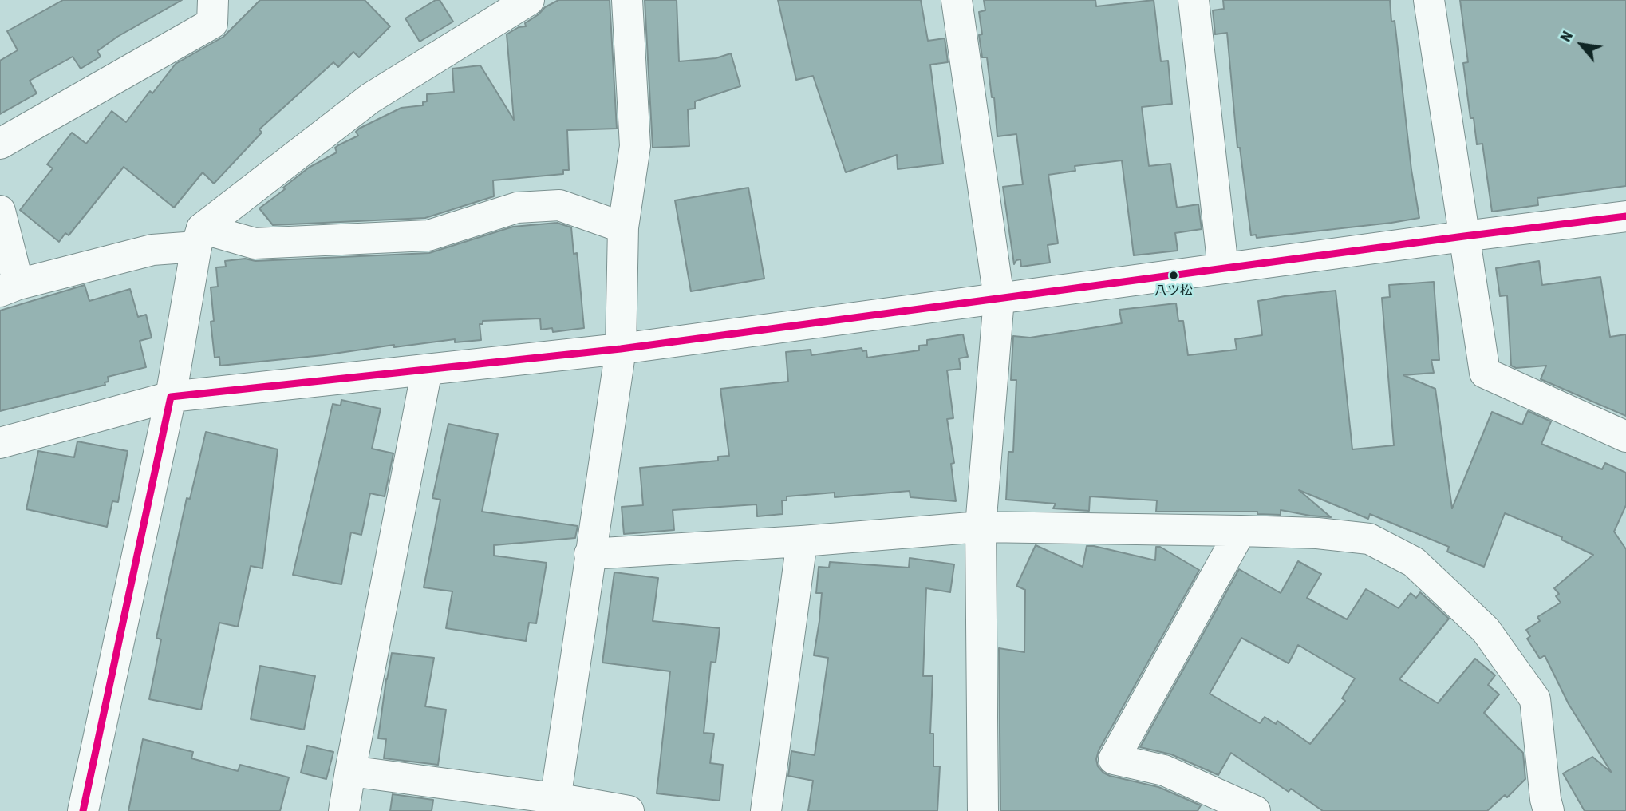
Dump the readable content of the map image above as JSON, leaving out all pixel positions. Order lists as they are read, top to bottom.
{
  "places": ["八ツ松"],
  "north": "top left"
}
